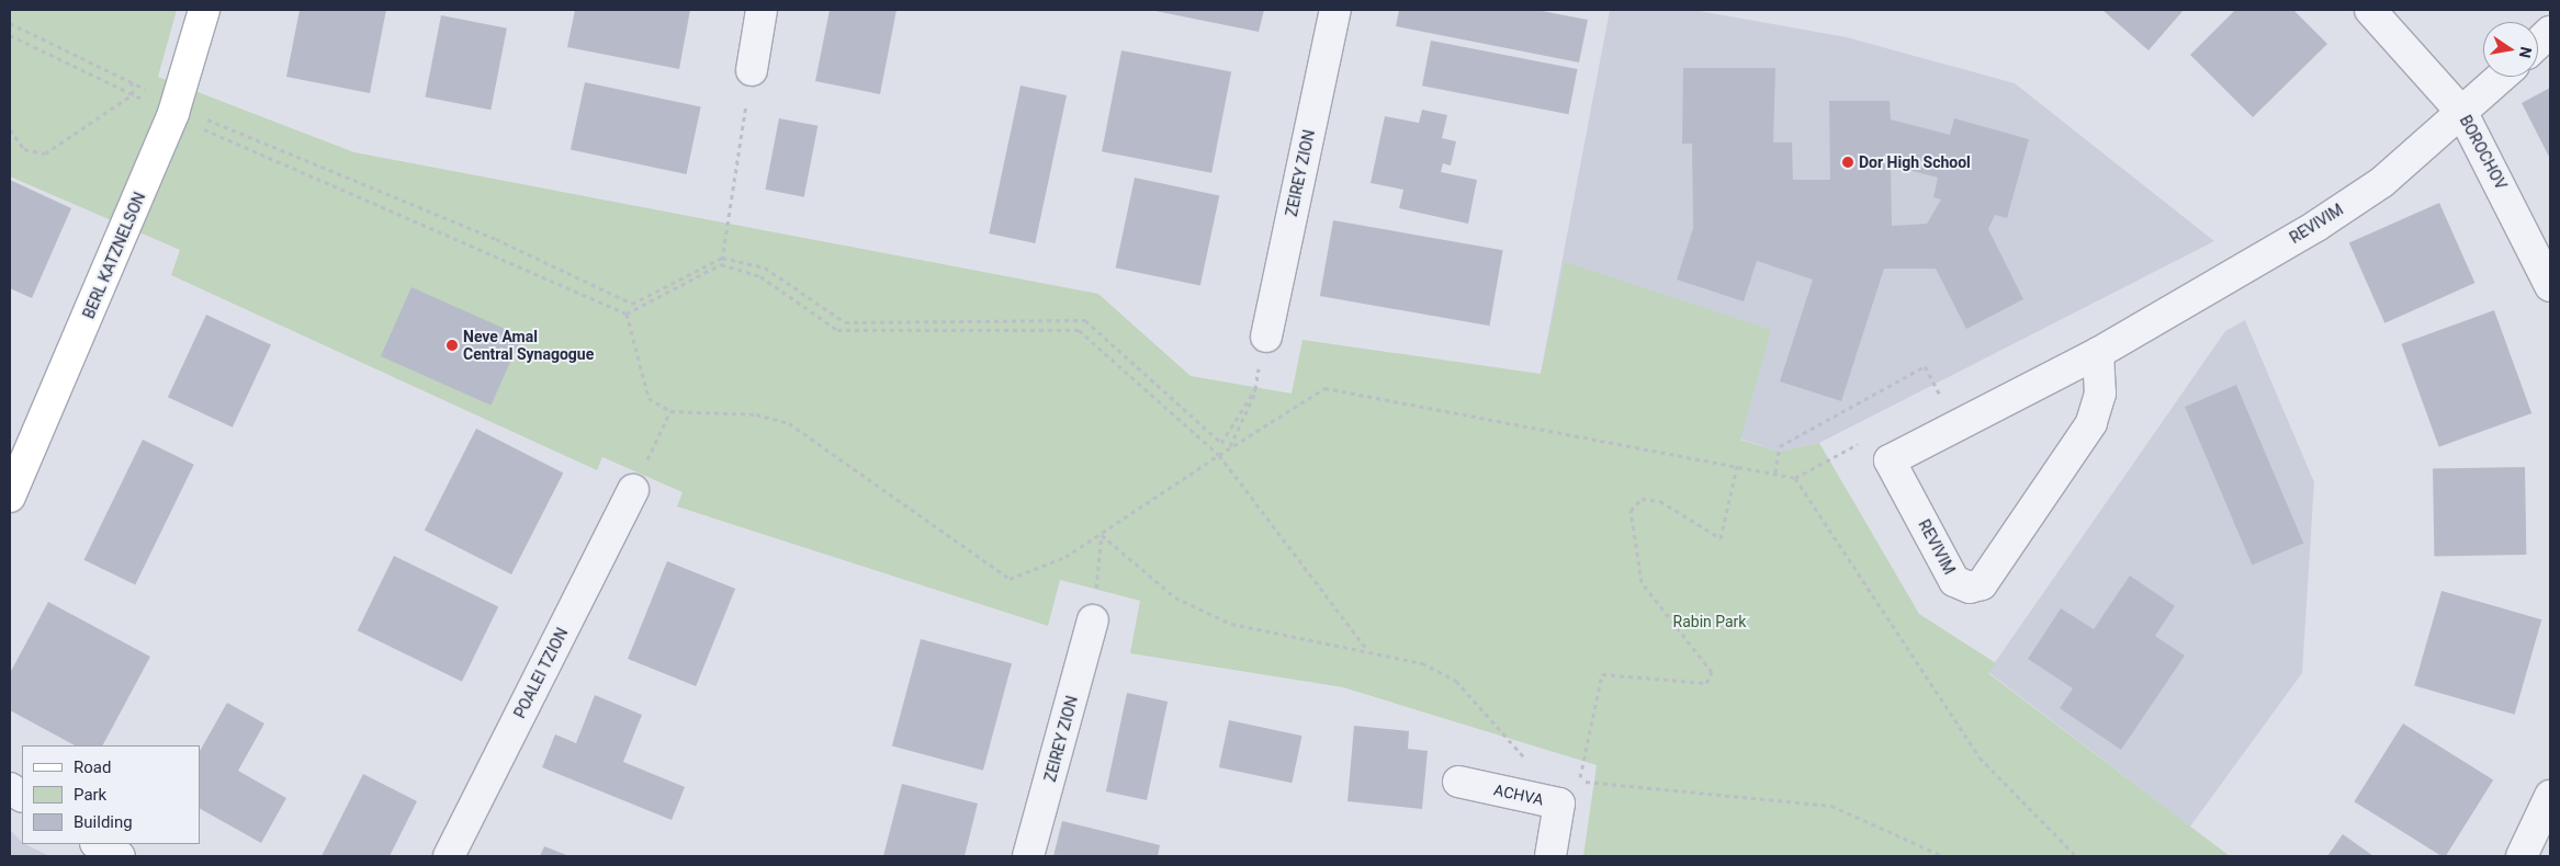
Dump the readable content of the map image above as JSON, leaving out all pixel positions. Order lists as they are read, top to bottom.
{
  "streets": {
    "street": [
      "BOROCHOV",
      "ZEIREY ZION",
      "REVIVIM",
      "BERL KATZNELSON",
      "POALEI TZION",
      "ACHVA"
    ]
  },
  "crossings": [
    ["BOROCHOV", "REVIVIM"]
  ],
  "parks": ["Rabin Park"],
  "places": ["Dor High School", "Neve Amal Central Synagogue"],
  "legend": ["Road", "Park", "Building"],
  "north": "right"
}
